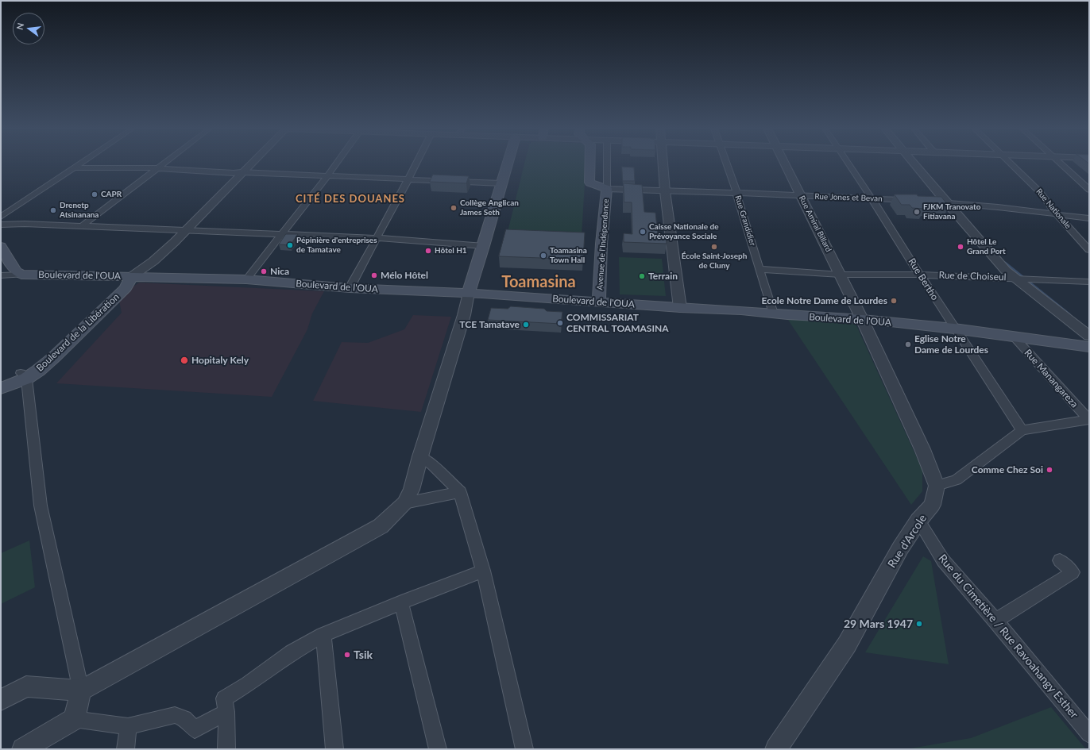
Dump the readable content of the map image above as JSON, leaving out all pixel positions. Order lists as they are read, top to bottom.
{
  "streets": {
    "main road": ["Avenue de l'Indépendance", "Boulevard de l'OUA", "Boulevard de la Libération"],
    "street": [
      "Rue Jones et Bevan",
      "Rue Nationale",
      "Rue Grandidier",
      "Rue Amiral Billard",
      "Rue de Choiseul",
      "Rue Bertho",
      "Rue Manangareza",
      "Rue d'Arcole",
      "Rue du Cimetière / Rue Ravoahangy Esther"
    ]
  },
  "crossings": [
    ["Rue Jones et Bevan", "Rue Grandidier"],
    ["Rue Jones et Bevan", "Rue Amiral Billard"],
    ["Rue Jones et Bevan", "Avenue de l'Indépendance"],
    ["Rue Jones et Bevan", "Rue Bertho"],
    ["Rue Grandidier", "Boulevard de l'OUA"],
    ["Rue Grandidier", "Rue de Choiseul"],
    ["Rue Amiral Billard", "Boulevard de l'OUA"],
    ["Rue Amiral Billard", "Rue de Choiseul"],
    ["Avenue de l'Indépendance", "Boulevard de l'OUA"],
    ["Boulevard de l'OUA", "Rue Bertho"],
    ["Boulevard de l'OUA", "Boulevard de la Libération"],
    ["Boulevard de l'OUA", "Rue Manangareza"],
    ["Rue de Choiseul", "Rue Bertho"],
    ["Rue d'Arcole", "Rue du Cimetière / Rue Ravoahangy Esther"]
  ],
  "districts": ["CITÉ DES DOUANES", "Toamasina"],
  "places": [
    "CAPR",
    "Collège Anglican James Seth",
    "Drenetp Atsinanana",
    "FJKM Tranovato Fitiavana",
    "Caisse Nationale de Prévoyance Sociale",
    "Pépinière d'entreprises de Tamatave",
    "École Saint-Joseph de Cluny",
    "Hôtel Le Grand Port",
    "Hôtel H1",
    "Toamasina Town Hall",
    "Nica",
    "Mélo Hôtel",
    "Terrain",
    "Ecole Notre Dame de Lourdes",
    "COMMISSARIAT CENTRAL TOAMASINA",
    "TCE Tamatave",
    "Eglise Notre Dame de Lourdes",
    "Hopitaly Kely",
    "Comme Chez Soi",
    "29 Mars 1947",
    "Tsik"
  ],
  "north": "left"
}
